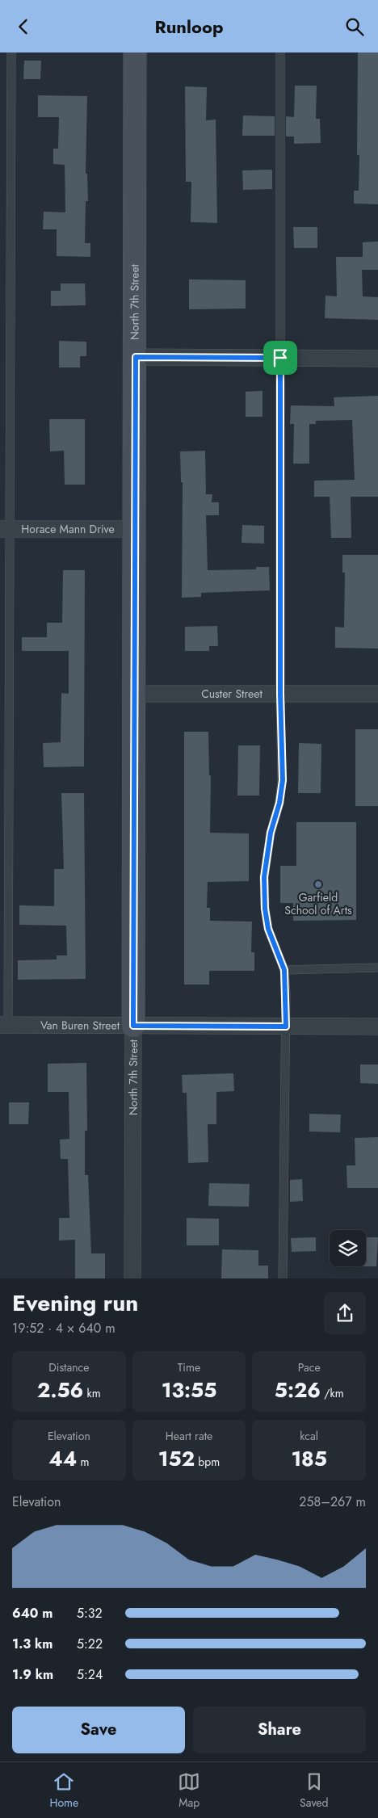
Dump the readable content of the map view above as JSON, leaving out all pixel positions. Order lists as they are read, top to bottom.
{
  "streets": {
    "street": [
      "North 7th Street",
      "Horace Mann Drive",
      "Custer Street",
      "Van Buren Street"
    ]
  },
  "crossings": [
    ["North 7th Street", "Horace Mann Drive"],
    ["North 7th Street", "Custer Street"],
    ["North 7th Street", "Van Buren Street"]
  ],
  "places": ["Garfield School of Arts"],
  "page": {
    "header": "Runloop",
    "heading": ["Evening run", "19:52 · 4 × 640 m"],
    "stats": [
      ["Distance", "2.56 km"],
      ["Time", "13:55"],
      ["Pace", "5:26 /km"],
      ["Elevation", "44 m"],
      ["Heart rate", "152 bpm"],
      ["kcal", "185"]
    ],
    "chart": ["Elevation", "258–267 m"],
    "list": [
      {
        "name": "640 m",
        "note": "5:32"
      },
      {
        "name": "1.3 km",
        "note": "5:22"
      },
      {
        "name": "1.9 km",
        "note": "5:24"
      }
    ],
    "buttons": ["Save", "Share"],
    "tabs": ["Home", "Map", "Saved"]
  }
}
